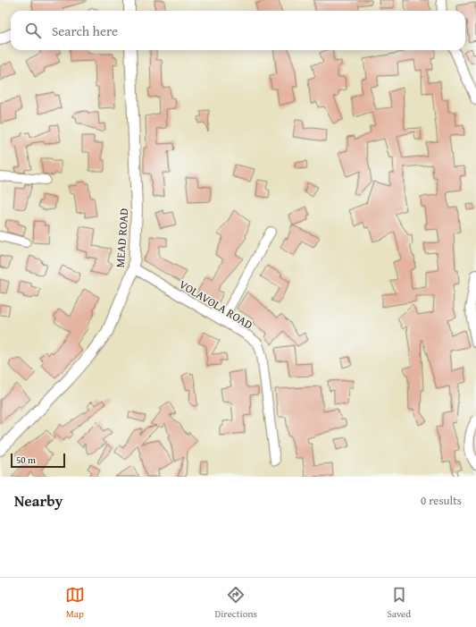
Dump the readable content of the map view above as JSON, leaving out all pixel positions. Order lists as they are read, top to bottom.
{
  "streets": {
    "main road": ["MEAD ROAD"],
    "street": ["VOLAVOLA ROAD"]
  },
  "crossings": [
    ["MEAD ROAD", "VOLAVOLA ROAD"]
  ],
  "scale_bar": "50 m",
  "page": {
    "search": "Search here",
    "scale": "50 m",
    "heading": ["Nearby", "0 results"],
    "nav": ["Map", "Directions", "Saved"]
  }
}
